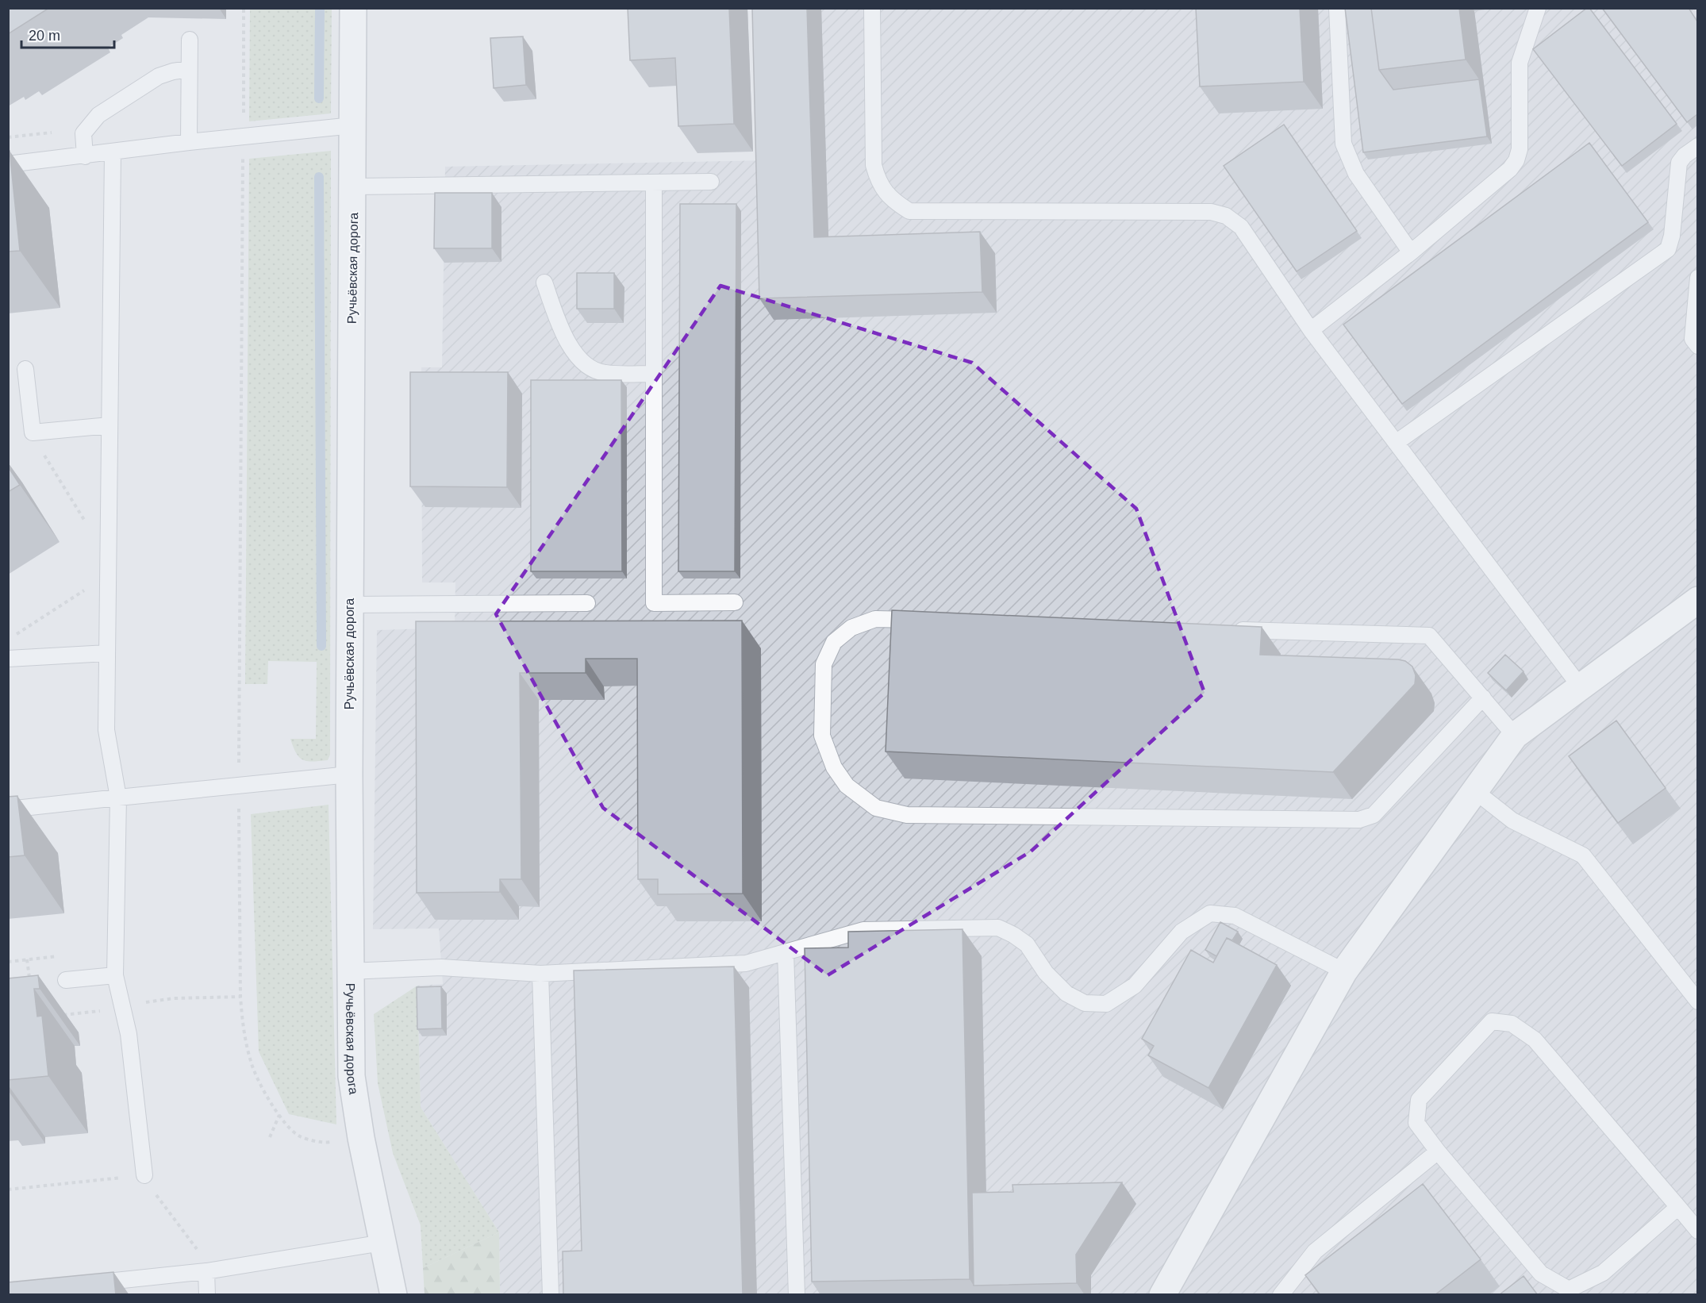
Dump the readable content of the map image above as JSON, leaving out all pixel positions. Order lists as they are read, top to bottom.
{
  "streets": {
    "street": ["Ручьёвская дорога"]
  },
  "scale_bar": "20 m"
}
